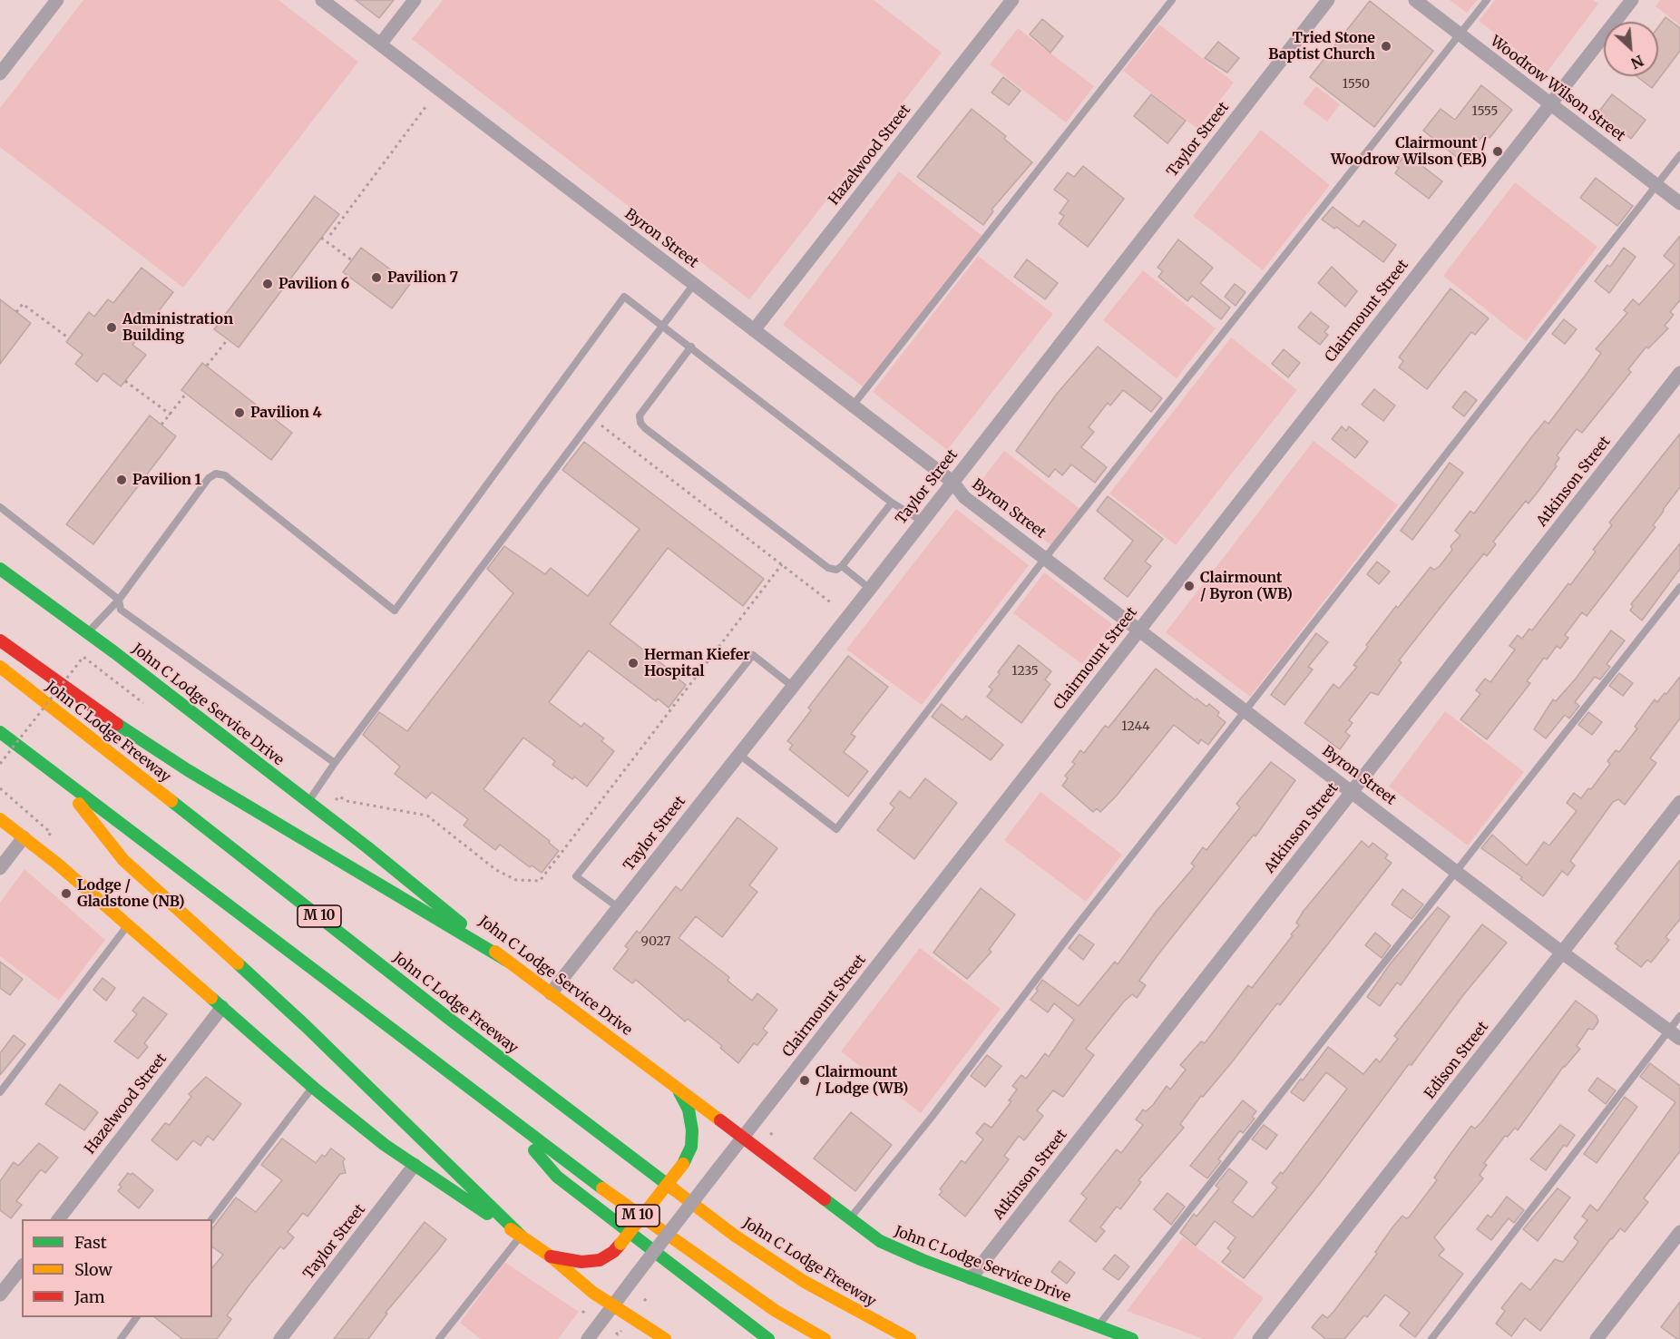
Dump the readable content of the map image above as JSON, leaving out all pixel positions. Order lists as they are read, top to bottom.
{
  "streets": {
    "main road": ["John C Lodge Service Drive", "John C Lodge Freeway", "M 10"],
    "street": [
      "Woodrow Wilson Street",
      "Taylor Street",
      "Hazelwood Street",
      "Byron Street",
      "Clairmount Street",
      "Atkinson Street",
      "Edison Street"
    ]
  },
  "crossings": [
    ["Woodrow Wilson Street", "Clairmount Street"],
    ["Taylor Street", "Byron Street"],
    ["Taylor Street", "John C Lodge Service Drive"],
    ["Hazelwood Street", "Byron Street"],
    ["Byron Street", "Clairmount Street"],
    ["Byron Street", "Atkinson Street"],
    ["Byron Street", "Edison Street"],
    ["Clairmount Street", "John C Lodge Service Drive"],
    ["Atkinson Street", "John C Lodge Service Drive"]
  ],
  "places": [
    "Tried Stone Baptist Church",
    "Clairmount / Woodrow Wilson (EB)",
    "Pavilion 7",
    "Pavilion 6",
    "Administration Building",
    "Pavilion 4",
    "Pavilion 1",
    "Clairmount / Byron (WB)",
    "Herman Kiefer Hospital",
    "Lodge / Gladstone (NB)",
    "Clairmount / Lodge (WB)"
  ],
  "house_numbers": [
    "1550",
    "1555",
    "1235",
    "1244",
    "9027"
  ],
  "legend": ["Fast", "Slow", "Jam"],
  "north": "bottom right"
}
